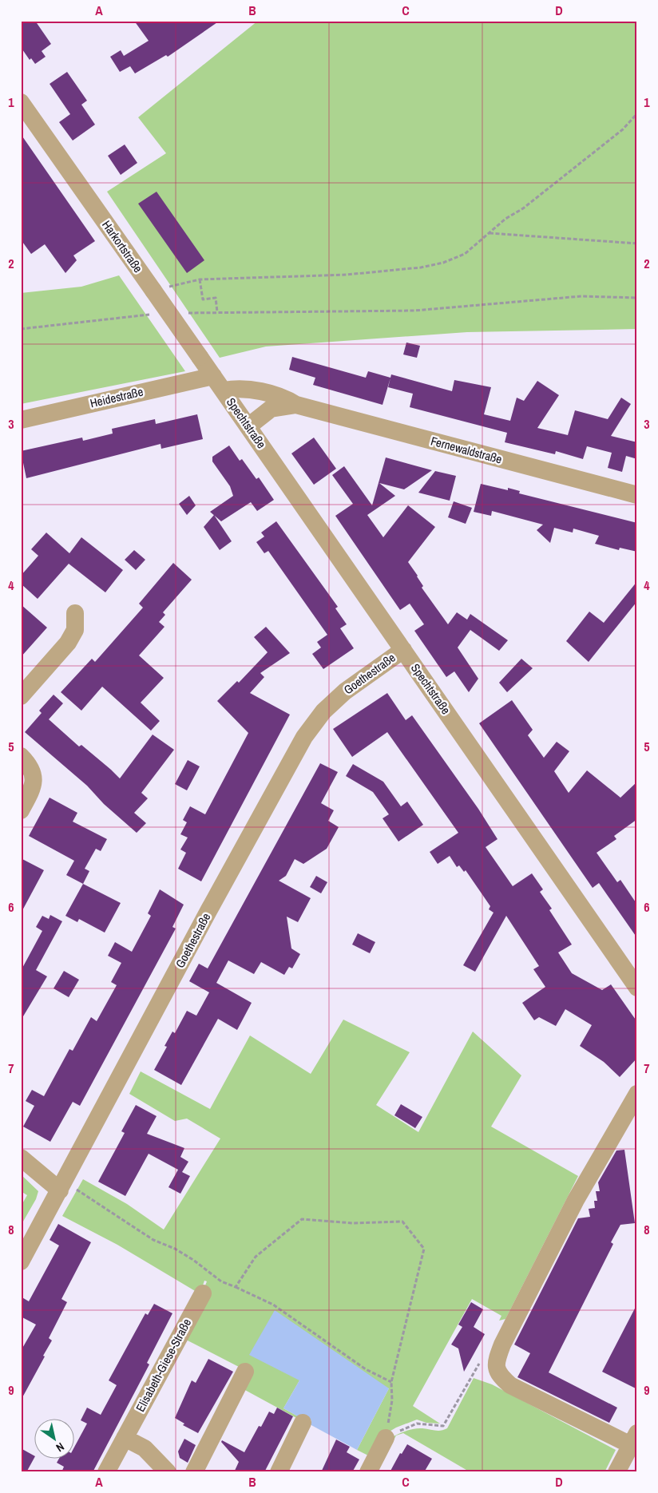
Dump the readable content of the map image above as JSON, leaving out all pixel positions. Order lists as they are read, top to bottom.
{
  "streets": {
    "street": [
      "Harkortstraße",
      "Heidestraße",
      "Spechtstraße",
      "Fernewaldstraße",
      "Goethestraße",
      "Elisabeth-Giese-Straße"
    ]
  },
  "crossings": [
    ["Harkortstraße", "Heidestraße"],
    ["Harkortstraße", "Spechtstraße"],
    ["Harkortstraße", "Fernewaldstraße"],
    ["Spechtstraße", "Fernewaldstraße"],
    ["Spechtstraße", "Goethestraße"]
  ],
  "north": "bottom right",
  "grid": {
    "columns": [
      "A",
      "B",
      "C",
      "D"
    ],
    "rows": [
      "1",
      "2",
      "3",
      "4",
      "5",
      "6",
      "7",
      "8",
      "9"
    ]
  }
}
